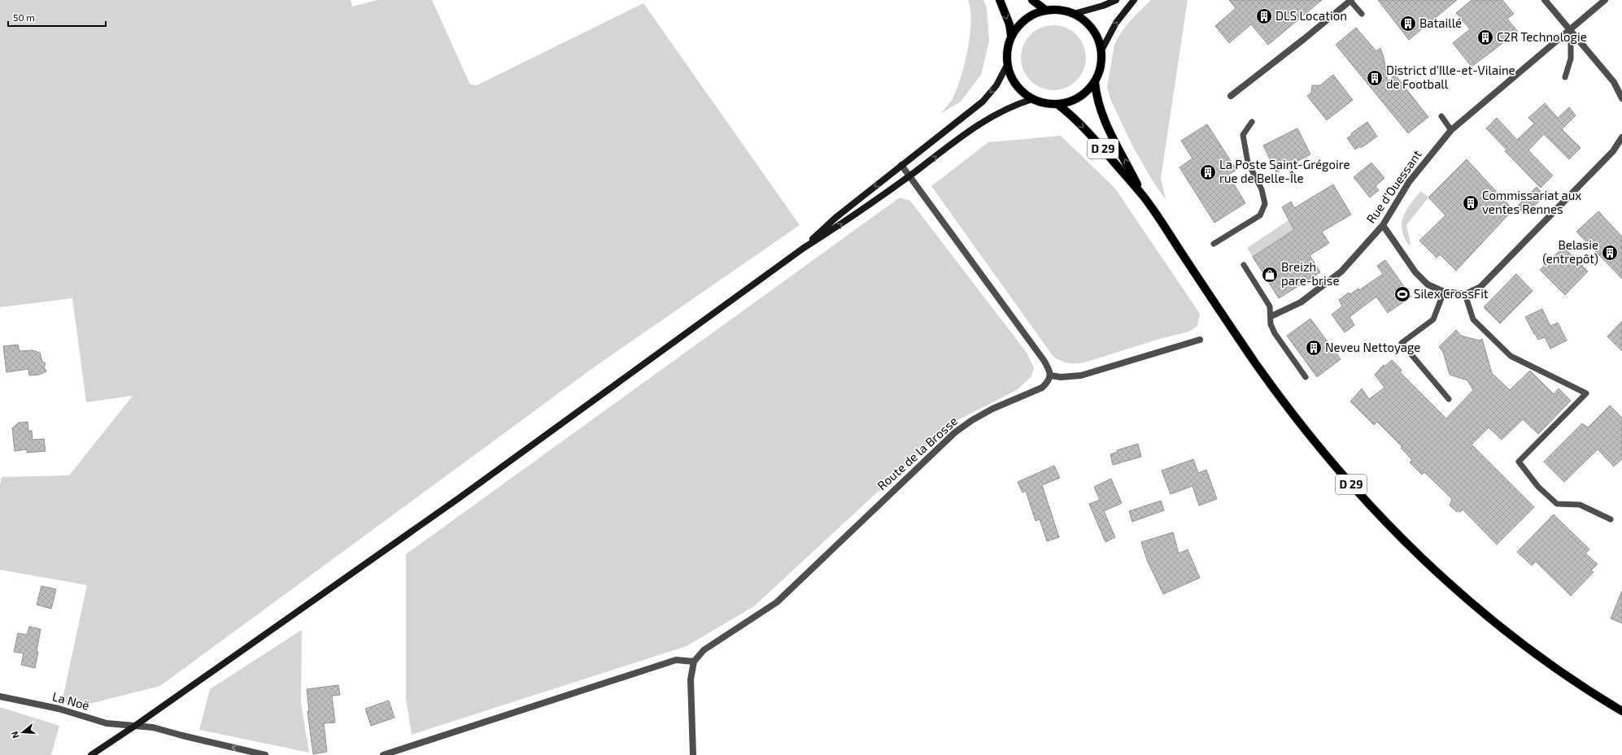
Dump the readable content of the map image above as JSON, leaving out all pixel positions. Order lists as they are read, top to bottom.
{
  "streets": {
    "main road": ["D 29"],
    "street": ["Rue d'Ouessant", "Route de la Brosse", "La Noë"]
  },
  "one_way": ["La Noë"],
  "places": {
    "building": [
      "DLS Location",
      "Bataillé",
      "C2R Technologie",
      "District d'Ille-et-Vilaine de Football",
      "La Poste Saint-Grégoire rue de Belle-Île",
      "Commissariat aux ventes Rennes",
      "Belasie (entrepôt)",
      "Neveu Nettoyage"
    ],
    "shop": ["Breizh pare-brise"],
    "sports": ["Silex CrossFit"]
  },
  "scale_bar": "50 m",
  "north": "left"
}
